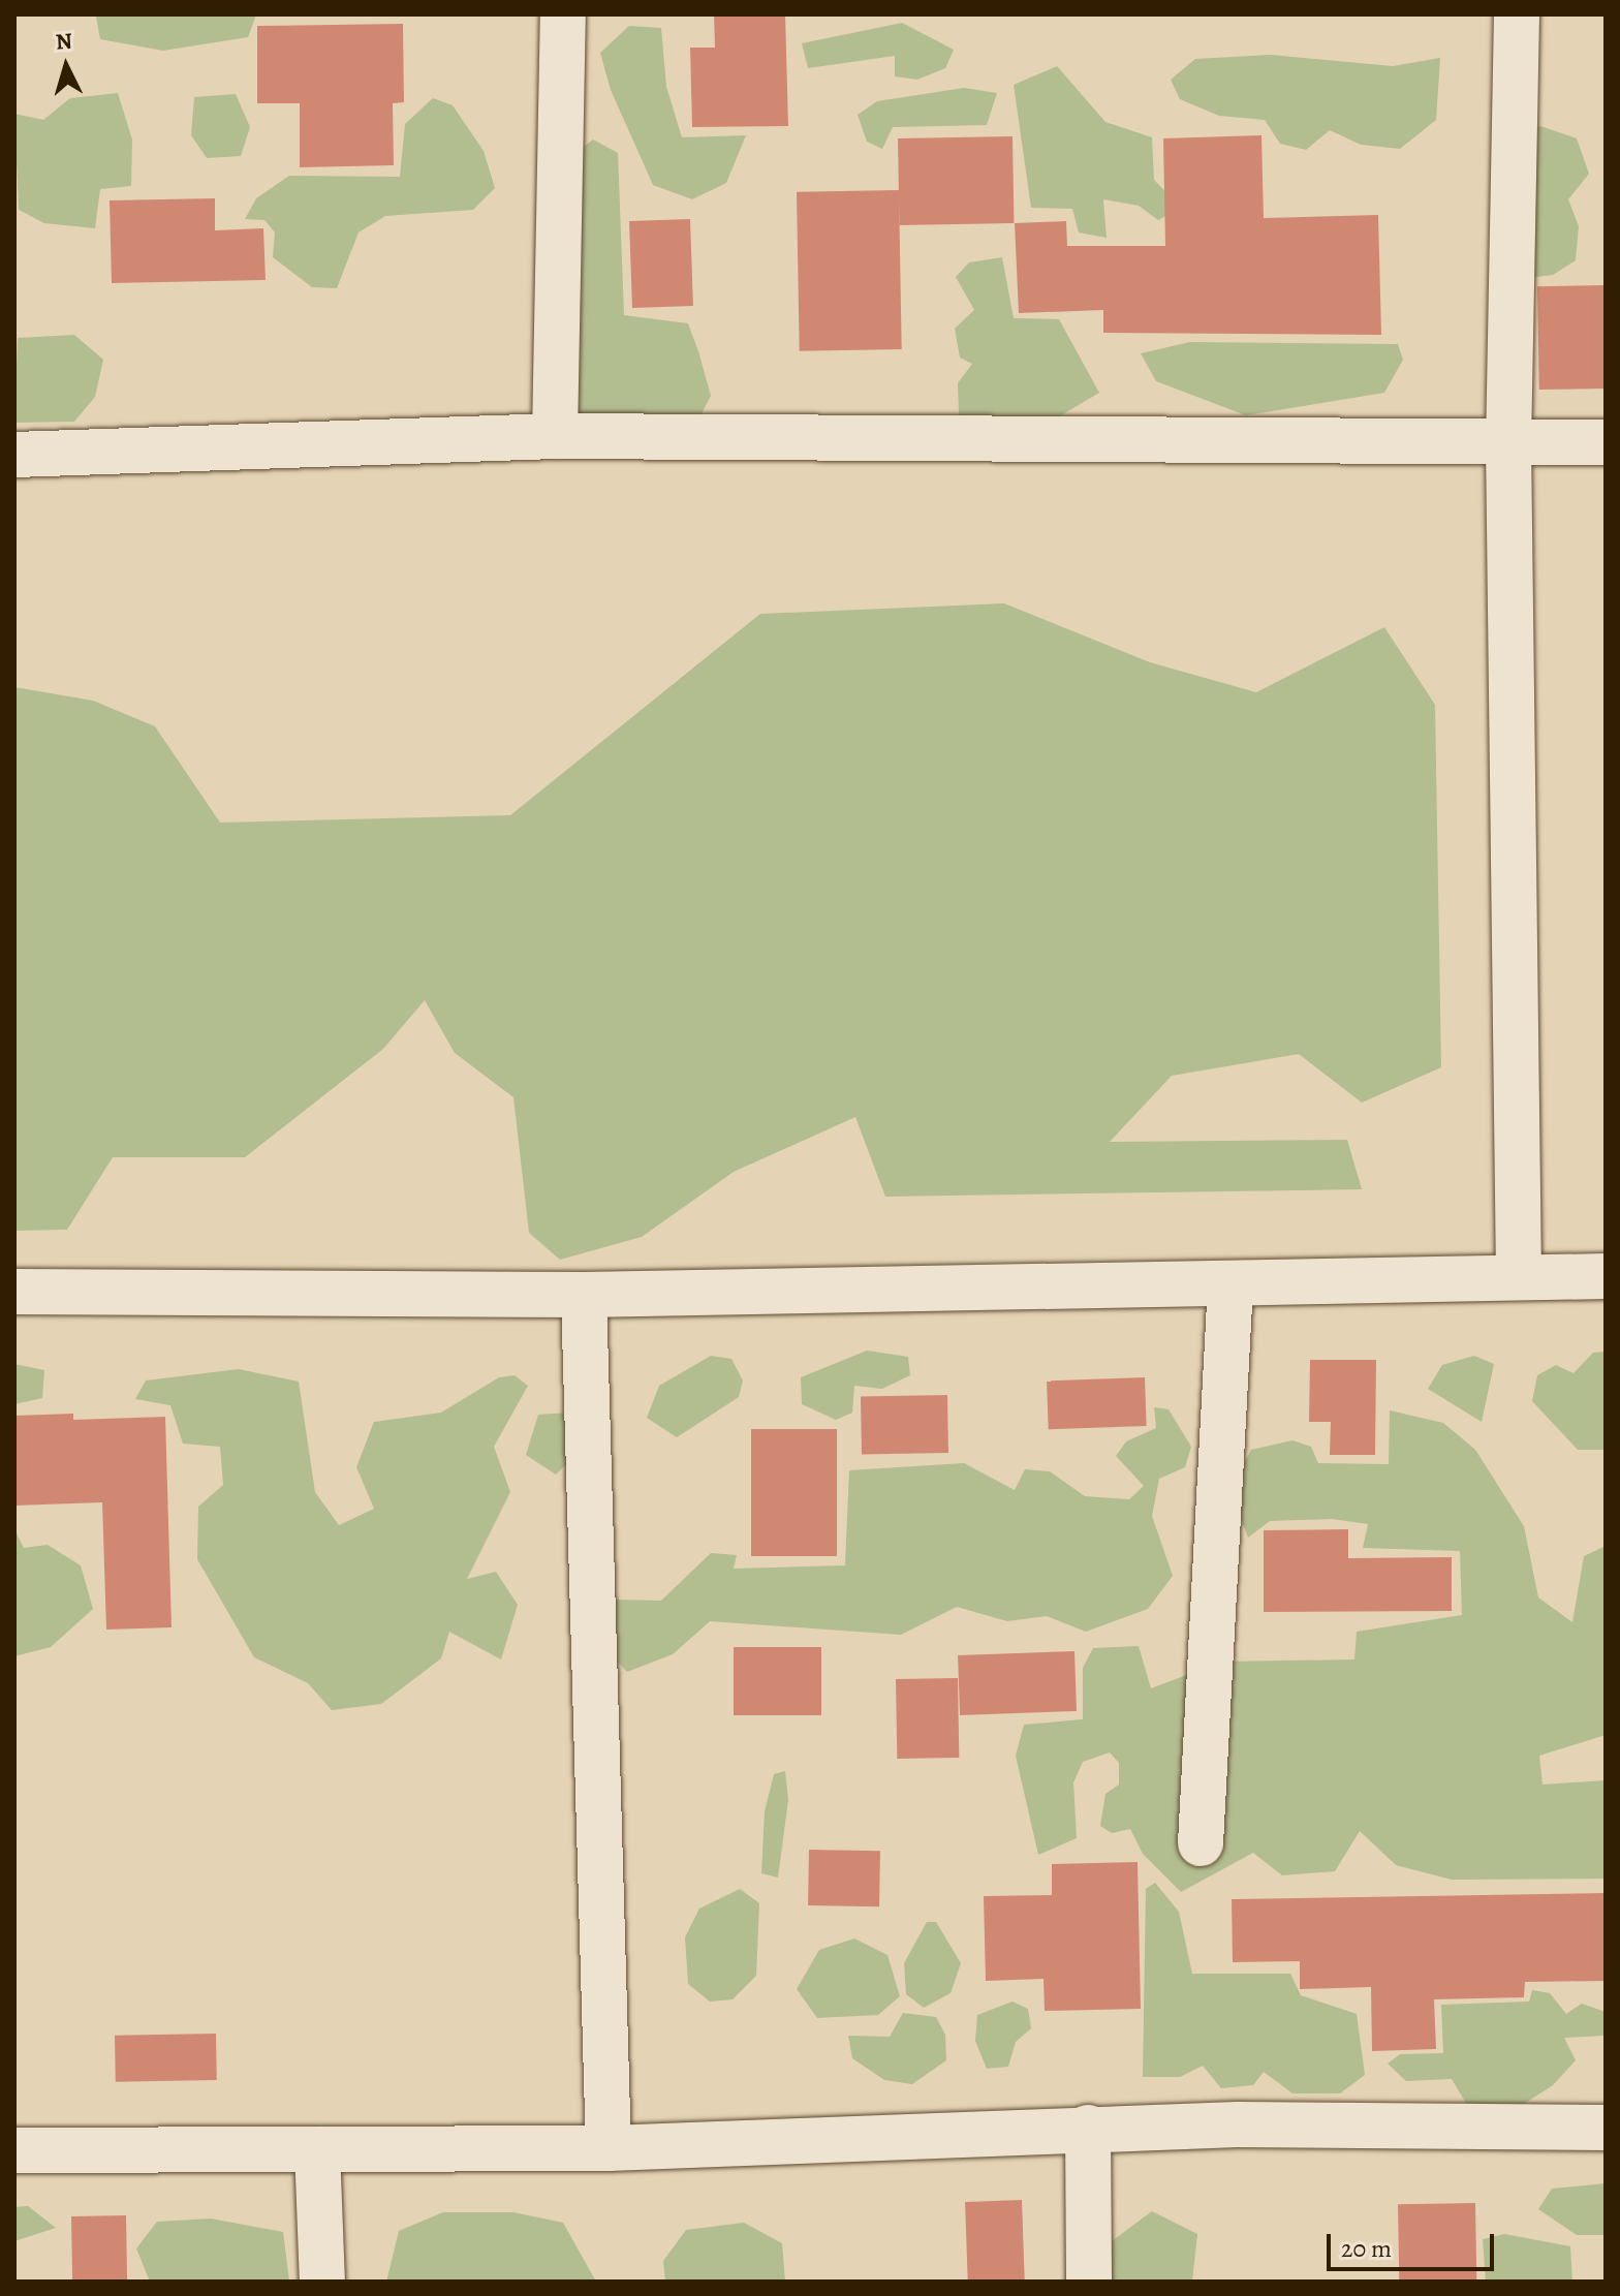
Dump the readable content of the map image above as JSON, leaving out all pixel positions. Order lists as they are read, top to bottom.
{
  "scale_bar": "20 m",
  "north": "top"
}
